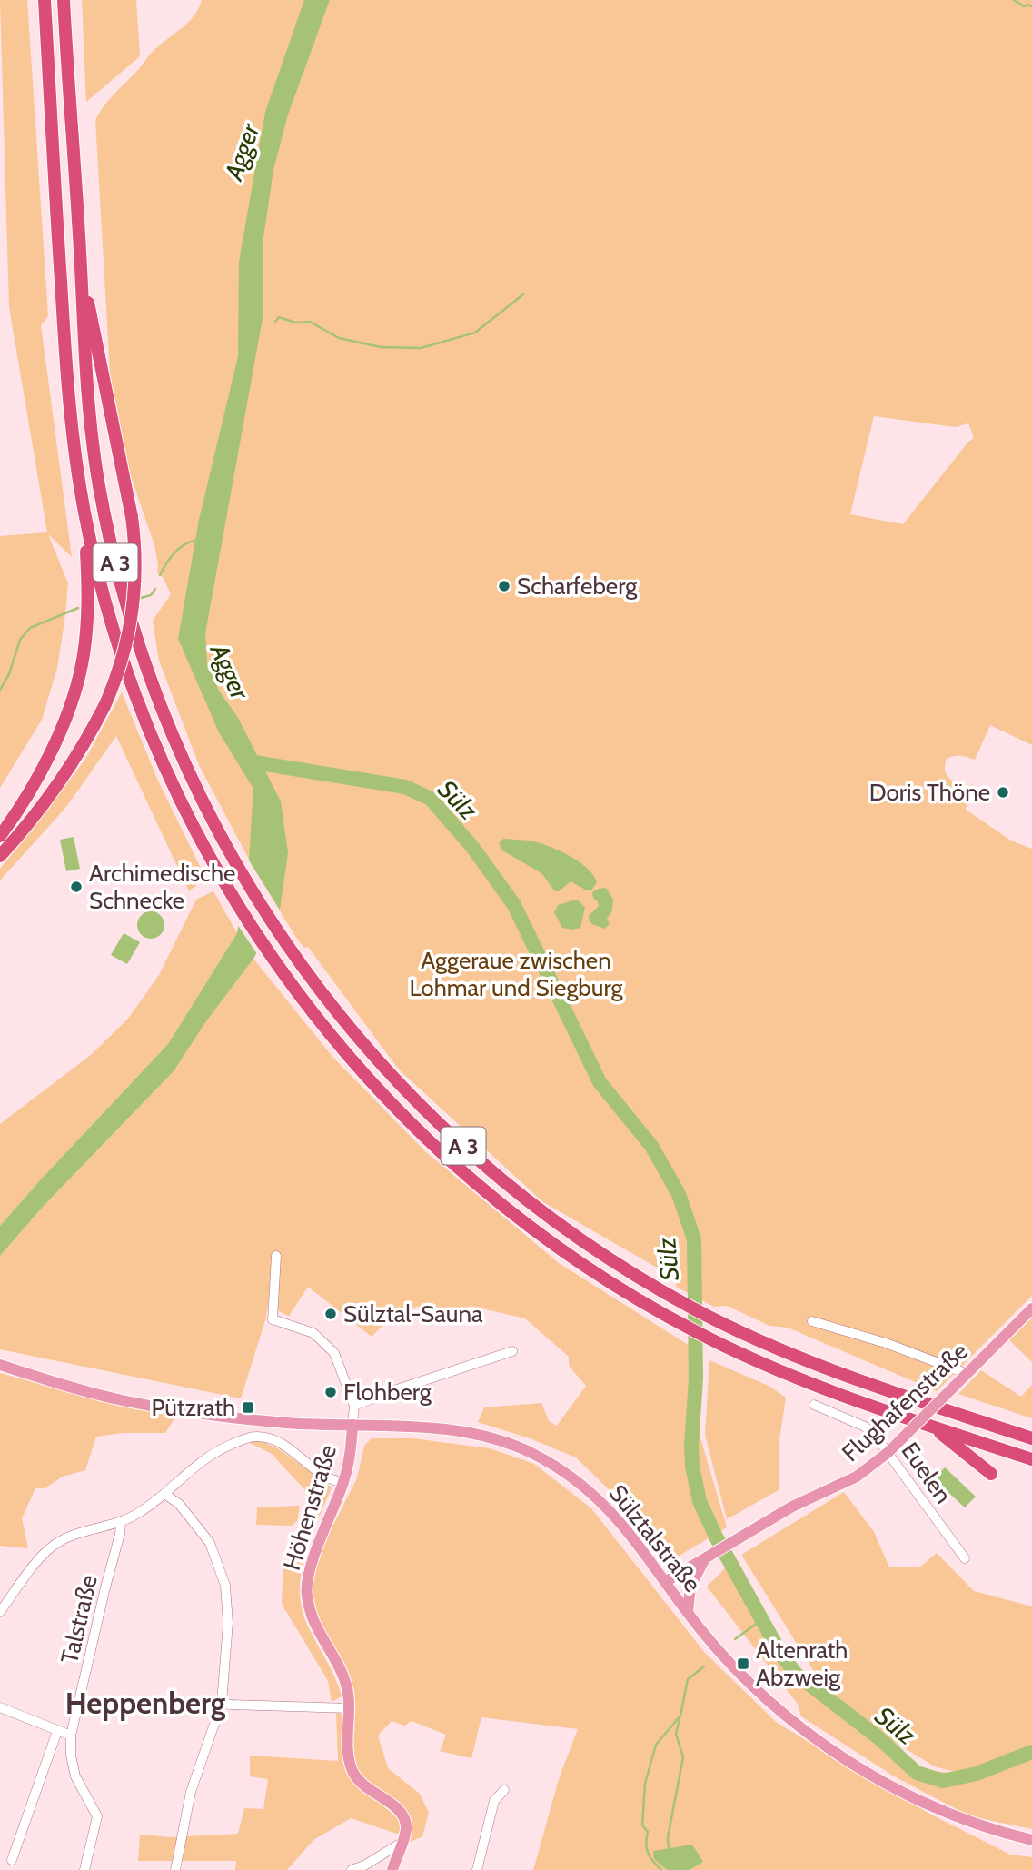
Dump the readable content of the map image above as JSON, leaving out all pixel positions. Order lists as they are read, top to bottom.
{
  "streets": {
    "highway": ["A 3"],
    "main road": ["Flughafenstraße", "Höhenstraße", "Sülztalstraße"],
    "street": ["Euelen", "Talstraße"]
  },
  "crossings": [
    ["Flughafenstraße", "Euelen"],
    ["Höhenstraße", "Sülztalstraße"]
  ],
  "districts": ["Heppenberg"],
  "water": ["Agger", "Sülz"],
  "parks": ["Aggeraue zwischen Lohmar und Siegburg"],
  "places": {
    "other": [
      "Scharfeberg",
      "Doris Thöne",
      "Archimedische Schnecke",
      "Sülztal-Sauna",
      "Flohberg"
    ],
    "transit": ["Pützrath", "Altenrath Abzweig"]
  }
}
